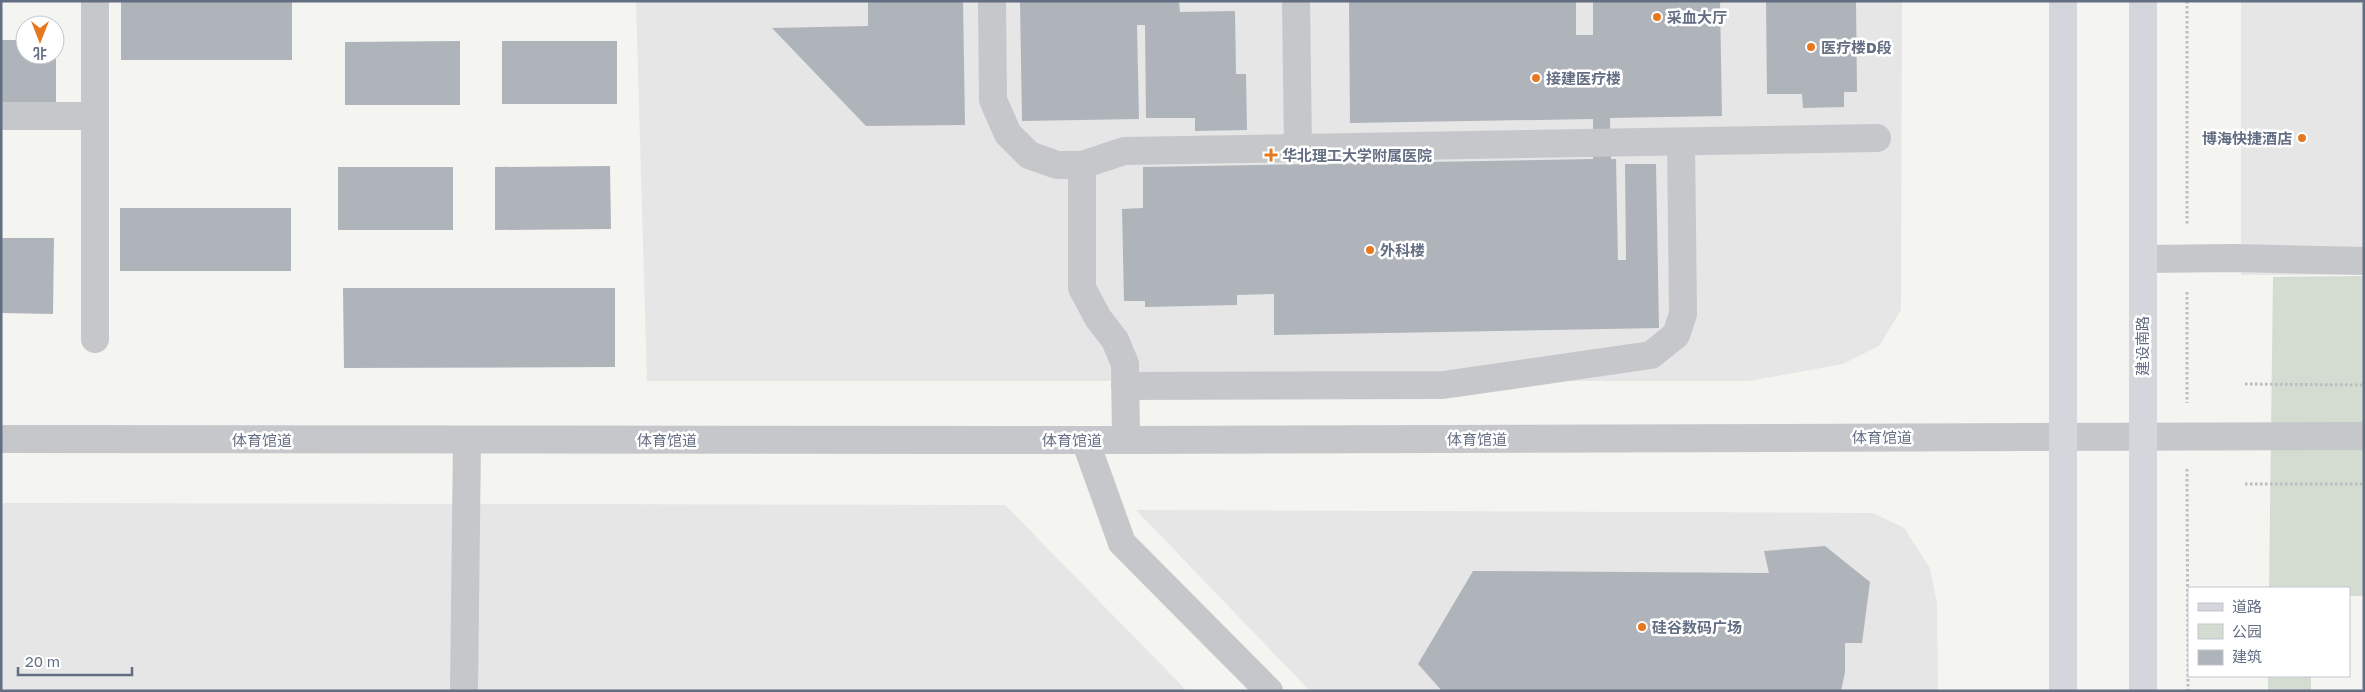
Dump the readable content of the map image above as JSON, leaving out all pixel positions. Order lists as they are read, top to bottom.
{
  "streets": {
    "main road": ["建设南路"],
    "street": ["体育馆道"]
  },
  "crossings": [
    ["建设南路", "体育馆道"]
  ],
  "places": {
    "other": [
      "采血大厅",
      "医疗楼D段",
      "接建医疗楼",
      "博海快捷酒店",
      "外科楼",
      "硅谷数码广场"
    ],
    "health": ["华北理工大学附属医院"]
  },
  "legend": ["道路", "公园", "建筑"],
  "scale_bar": "20 m",
  "north": "bottom"
}
